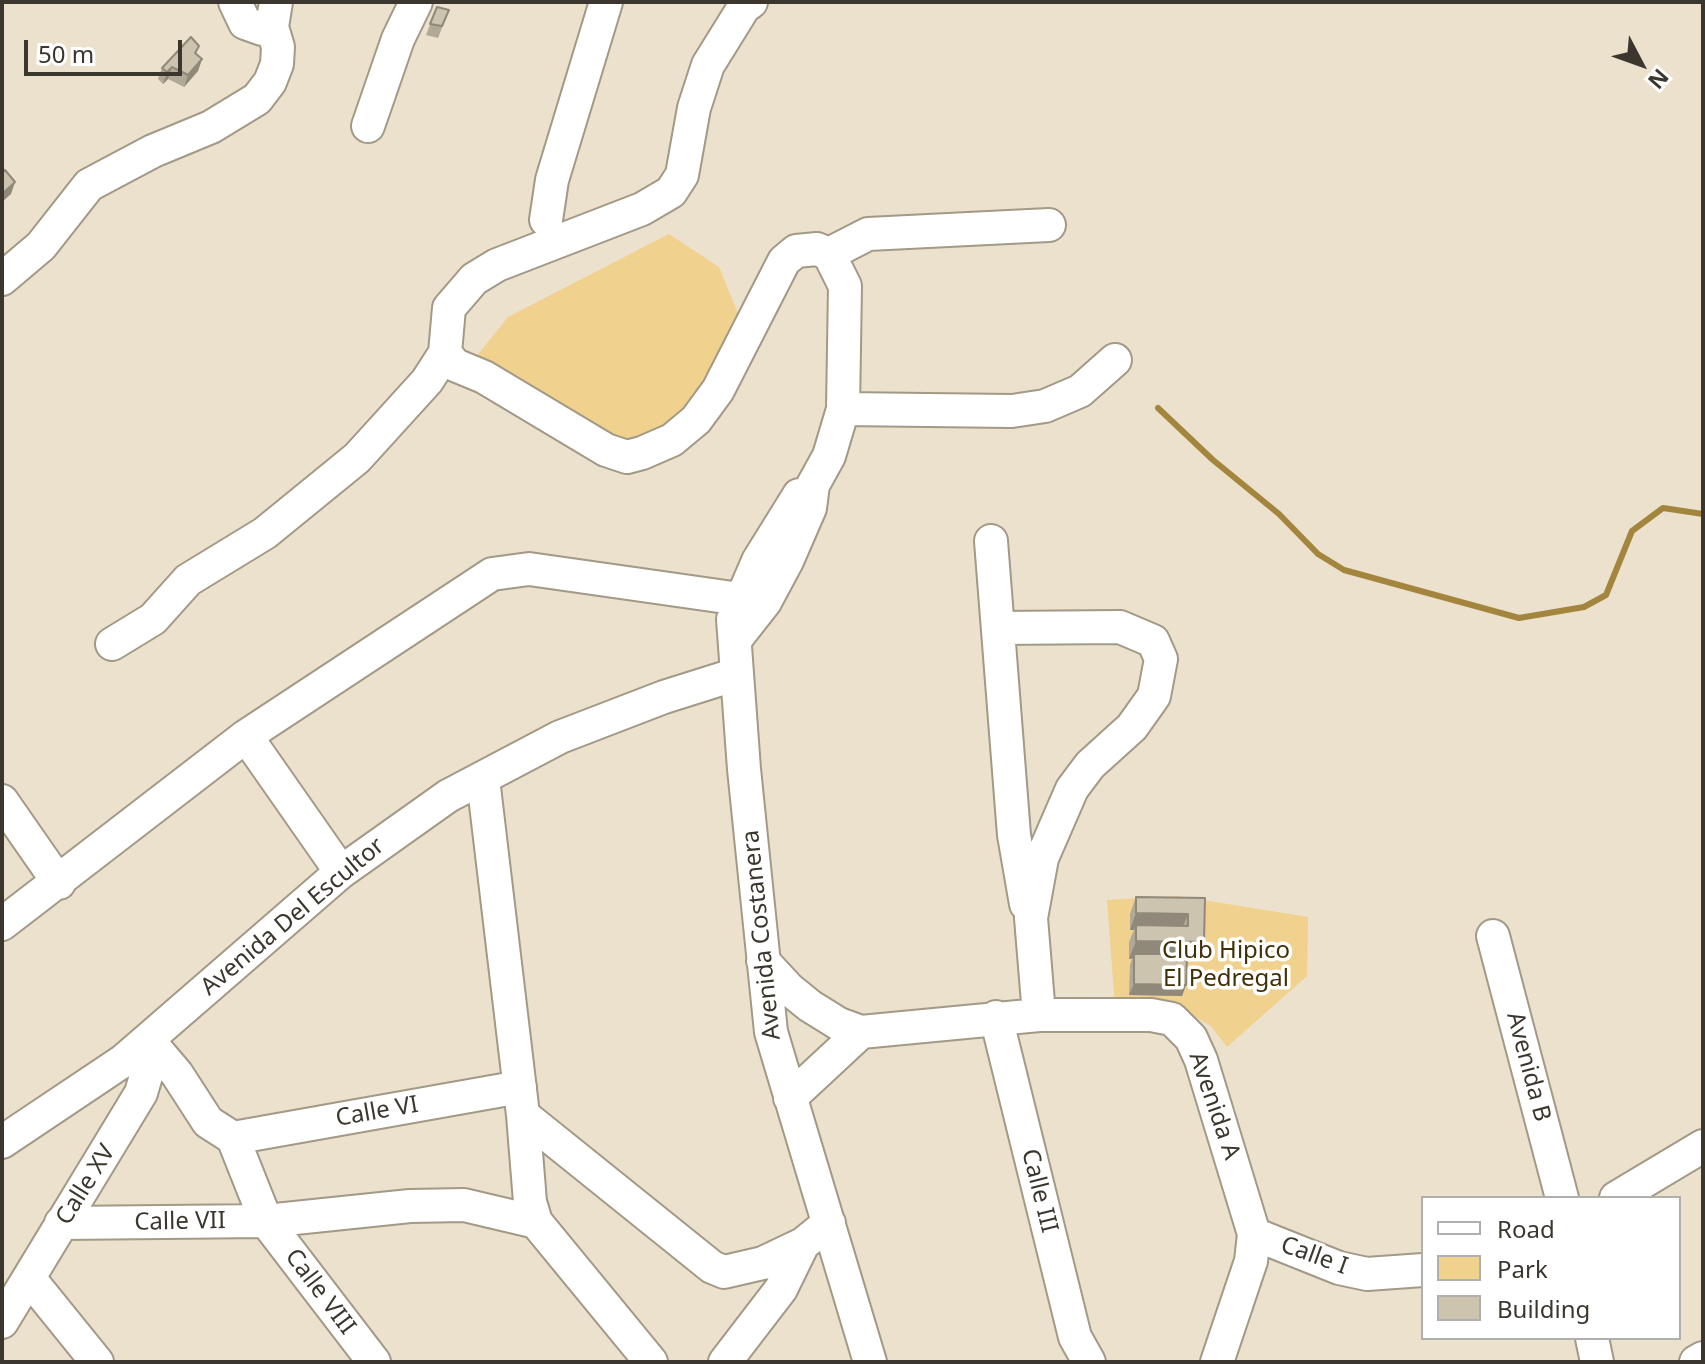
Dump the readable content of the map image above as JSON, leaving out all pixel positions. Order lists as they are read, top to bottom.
{
  "streets": {
    "street": [
      "Avenida Del Escultor",
      "Avenida Costanera",
      "Avenida B",
      "Avenida A",
      "Calle VI",
      "Calle XV",
      "Calle III",
      "Calle VII",
      "Calle I",
      "Calle VIII"
    ]
  },
  "crossings": [
    ["Avenida Del Escultor", "Avenida Costanera"],
    ["Avenida Del Escultor", "Calle XV"],
    ["Avenida A", "Calle III"],
    ["Avenida A", "Calle I"],
    ["Calle VI", "Calle VIII"],
    ["Calle XV", "Calle VII"],
    ["Calle VII", "Calle VIII"]
  ],
  "parks": ["Club Hipico El Pedregal"],
  "legend": ["Road", "Park", "Building"],
  "scale_bar": "50 m",
  "north": "bottom right"
}
